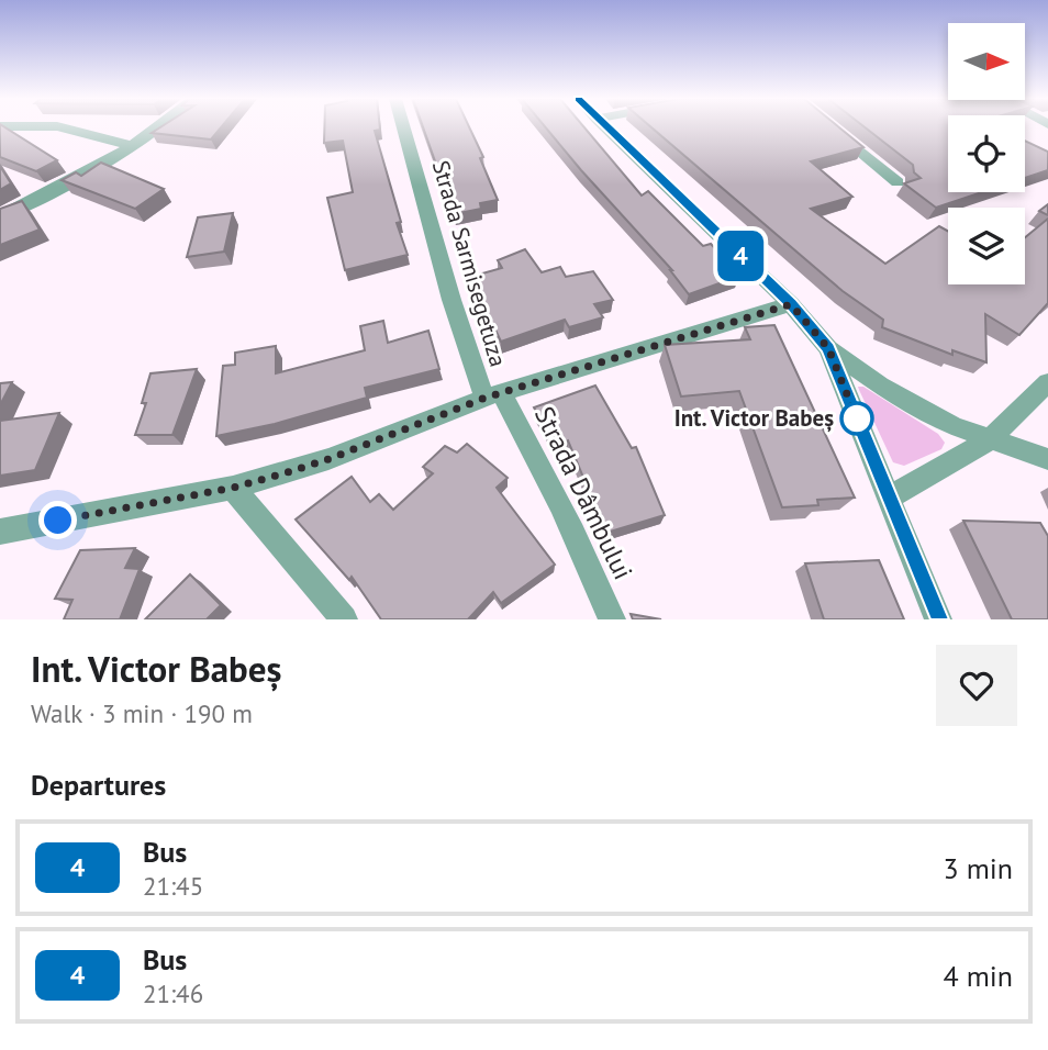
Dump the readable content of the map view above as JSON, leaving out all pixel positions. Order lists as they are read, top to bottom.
{
  "streets": {
    "street": ["Strada Sarmisegetuza", "Strada Dâmbului"]
  },
  "crossings": [
    ["Strada Sarmisegetuza", "Strada Dâmbului"]
  ],
  "places": ["Int. Victor Babeș"],
  "lines": ["bus line 4"],
  "north": "right",
  "page": {
    "on_map": "4",
    "heading": [
      ["Int. Victor Babeș", "Walk · 3 min · 190 m"],
      "Departures"
    ],
    "list": [
      {
        "mark": "4",
        "name": "Bus",
        "note": "21:45",
        "value": "3 min"
      },
      {
        "mark": "4",
        "name": "Bus",
        "note": "21:46",
        "value": "4 min"
      }
    ]
  }
}
